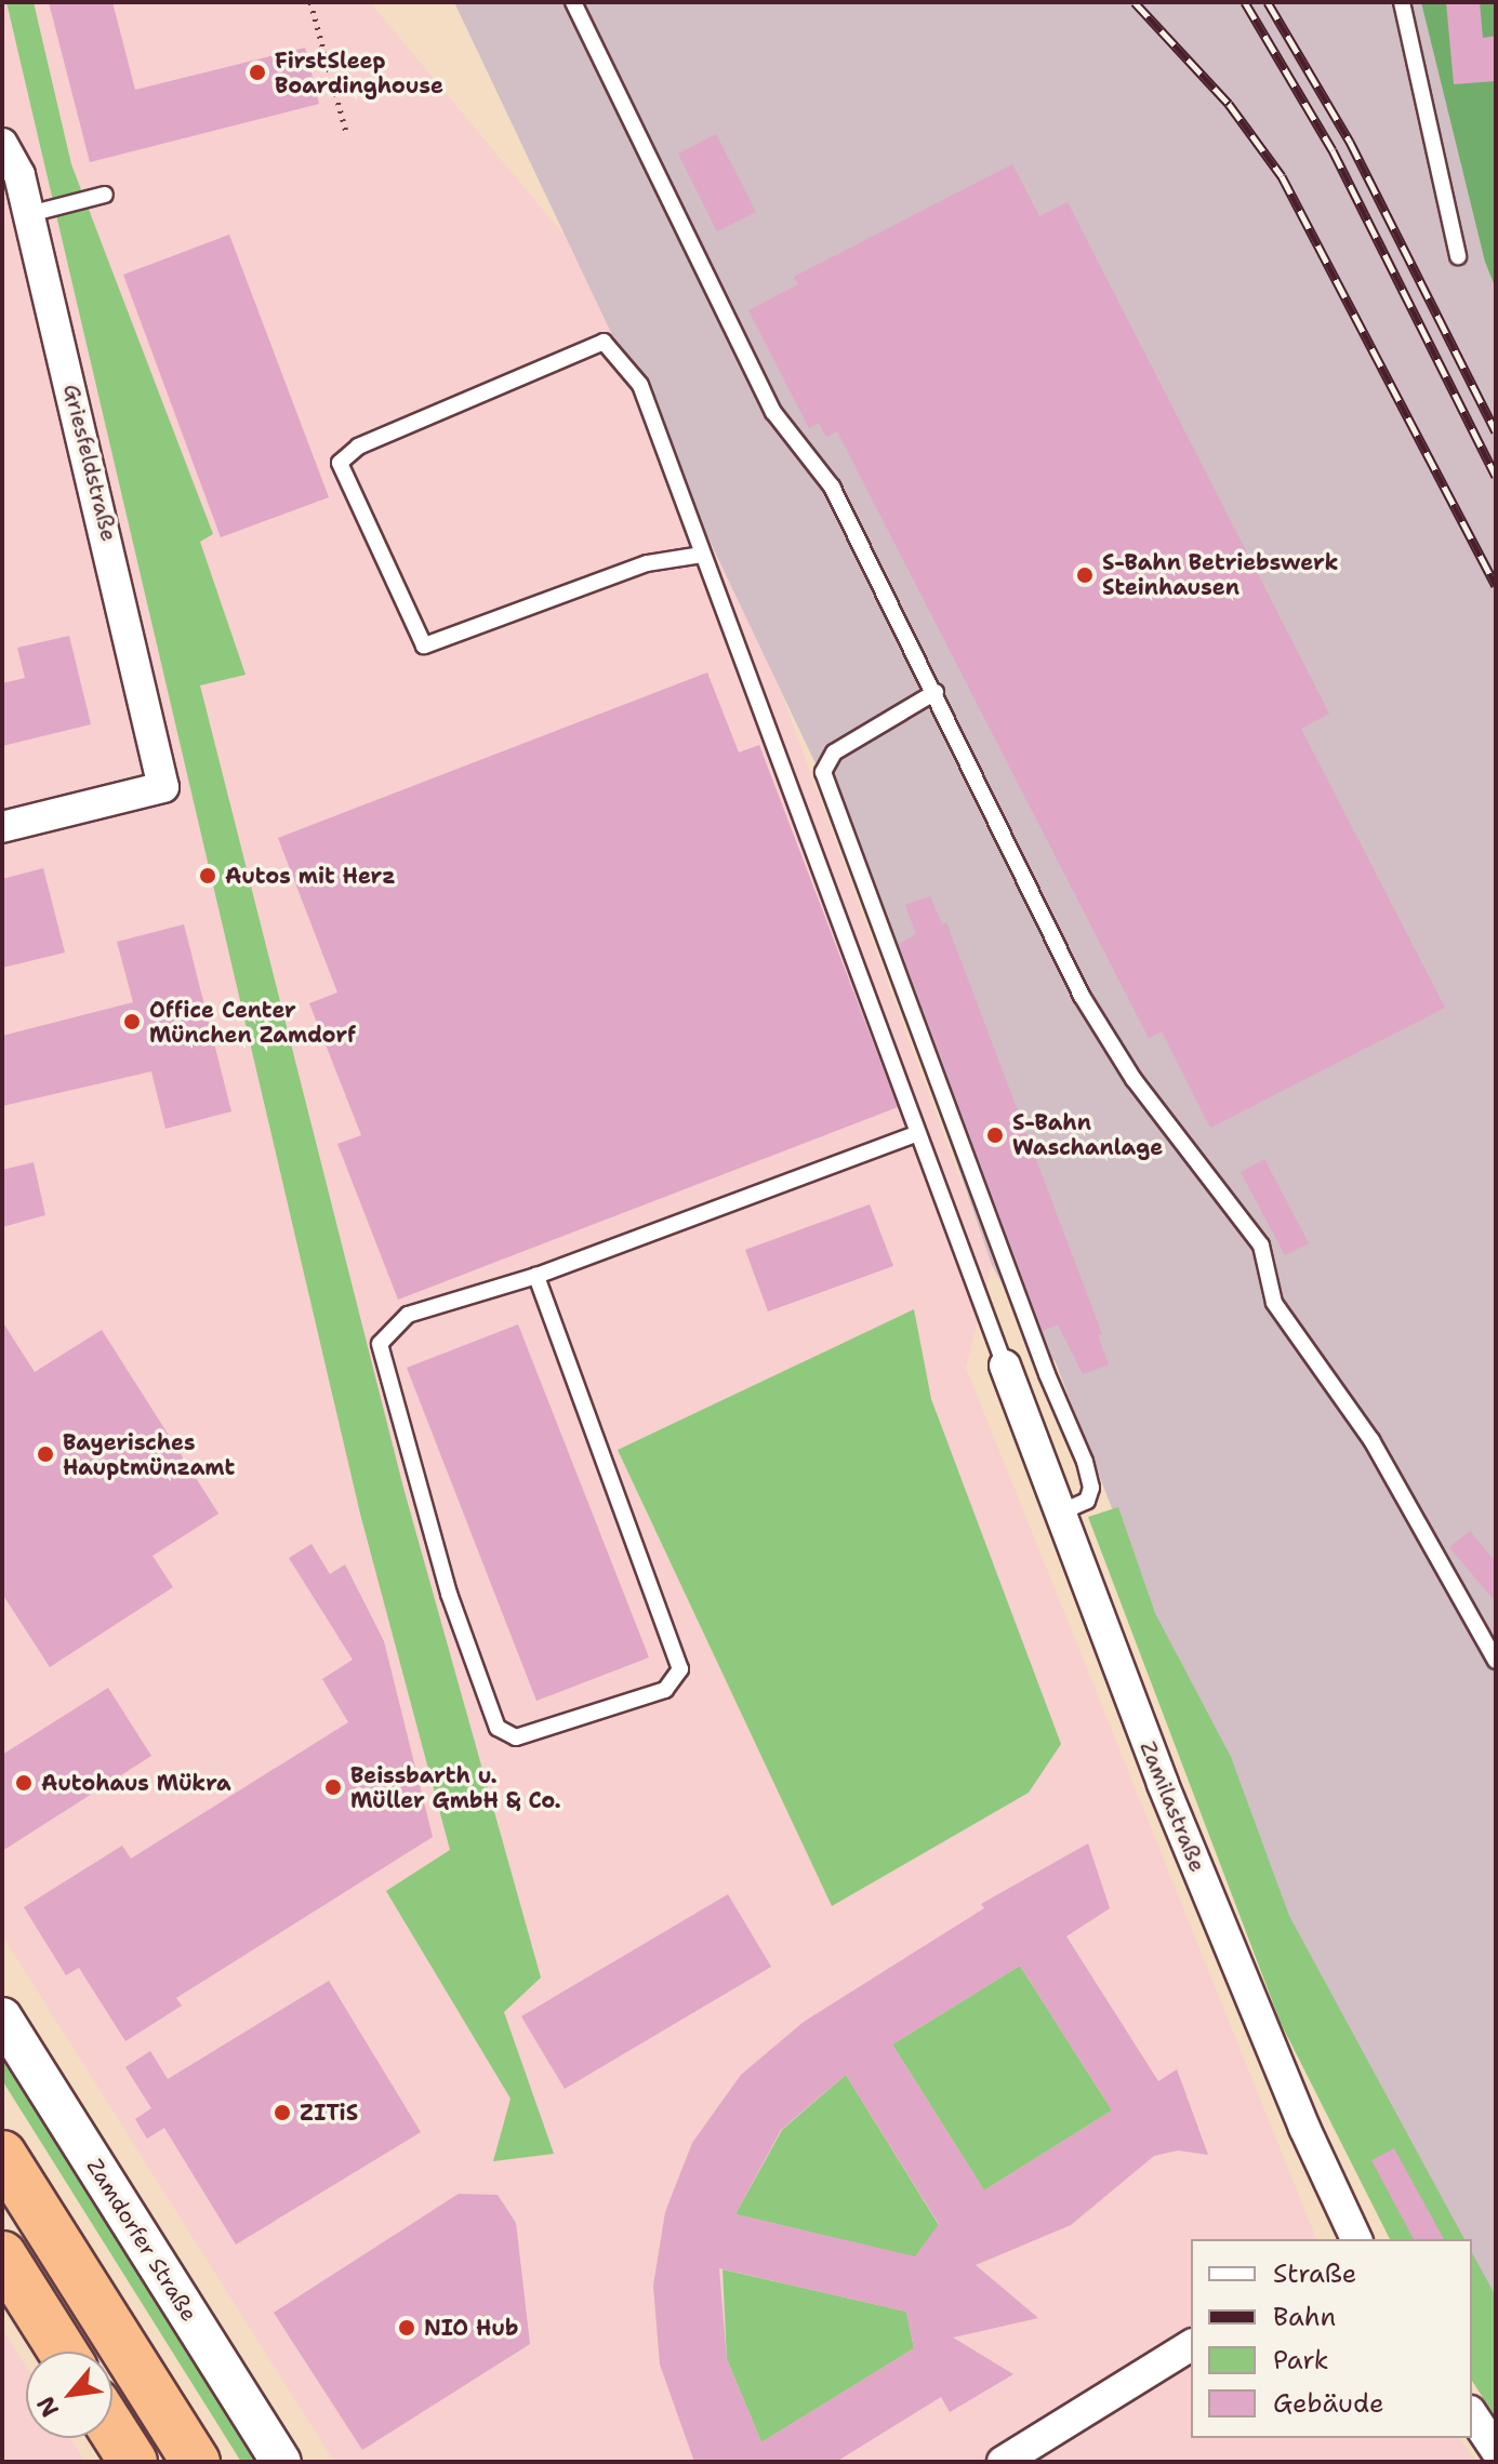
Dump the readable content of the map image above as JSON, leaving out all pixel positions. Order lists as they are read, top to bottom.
{
  "streets": {
    "street": ["Griesfeldstraße", "Zamilastraße", "Zamdorfer Straße"]
  },
  "places": [
    "FirstSleep Boardinghouse",
    "S-Bahn Betriebswerk Steinhausen",
    "Autos mit Herz",
    "Office Center München Zamdorf",
    "S-Bahn Waschanlage",
    "Bayerisches Hauptmünzamt",
    "Autohaus Mükra",
    "Beissbarth u. Müller GmbH & Co.",
    "ZITiS",
    "NIO Hub"
  ],
  "legend": [
    "Straße",
    "Bahn",
    "Park",
    "Gebäude"
  ],
  "north": "bottom left"
}
